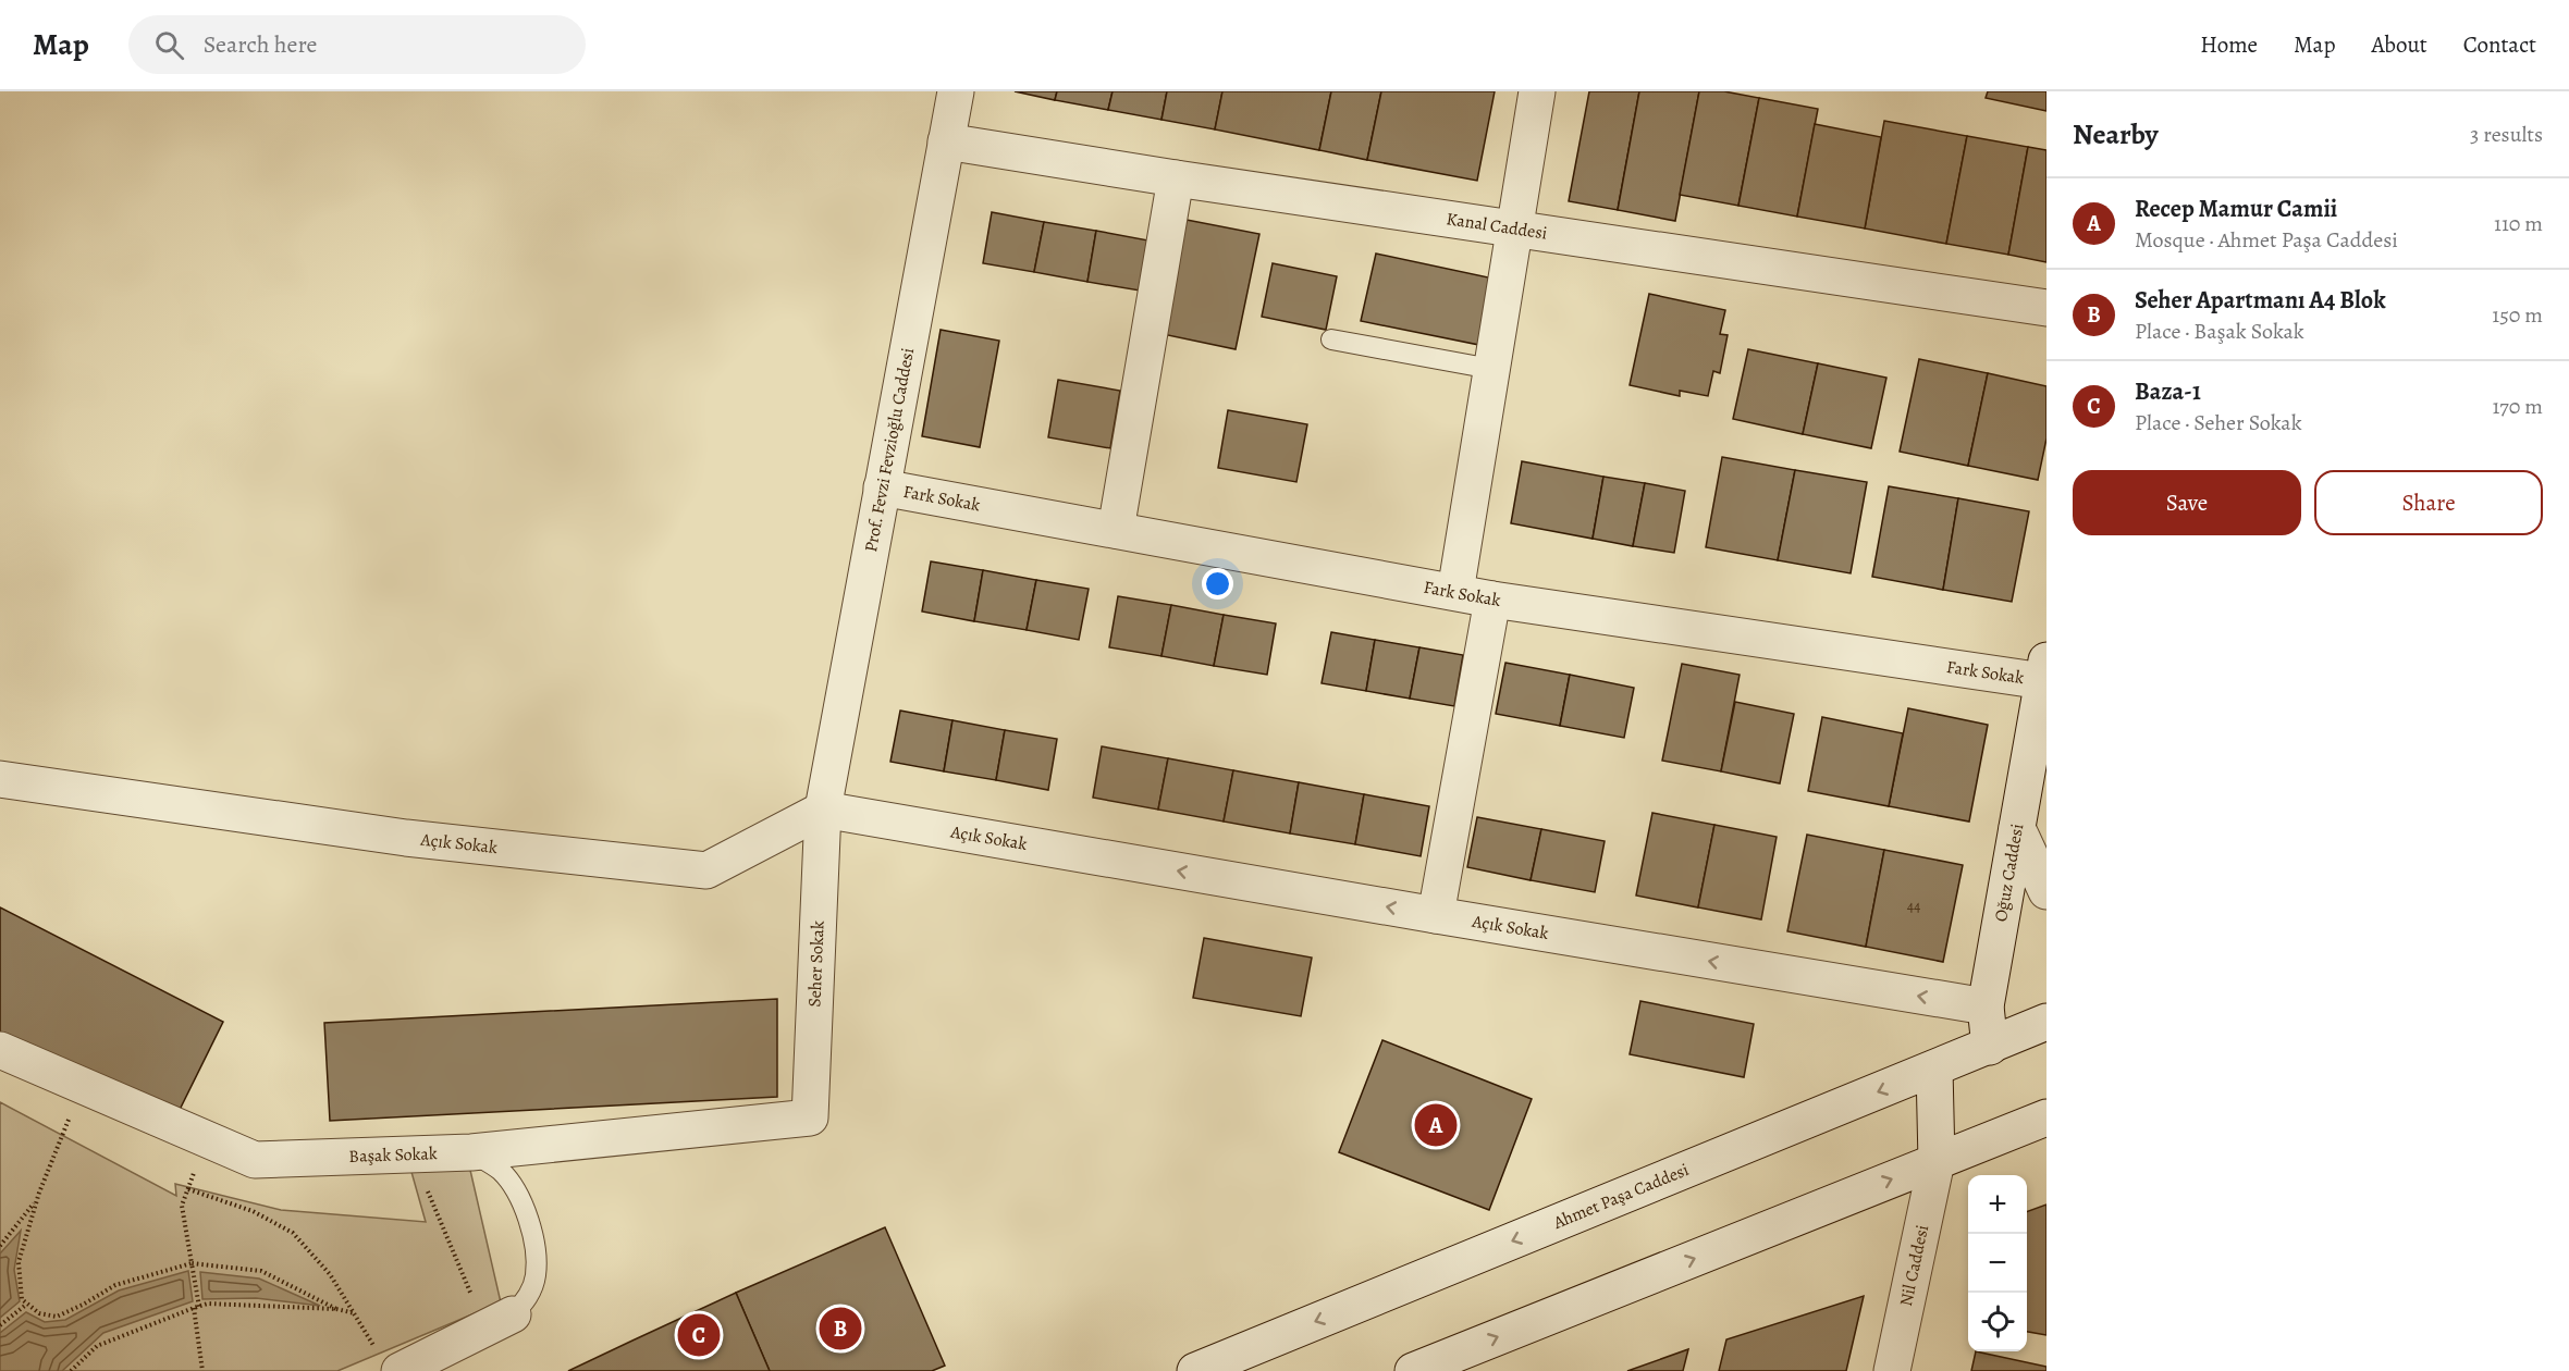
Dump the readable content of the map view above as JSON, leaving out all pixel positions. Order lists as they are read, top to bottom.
{
  "streets": {
    "street": [
      "Kanal Caddesi",
      "Prof. Fevzi Fevzioğlu Caddesi",
      "Fark Sokak",
      "Açık Sokak",
      "Oğuz Caddesi",
      "Seher Sokak",
      "Başak Sokak",
      "Ahmet Paşa Caddesi",
      "Nil Caddesi"
    ]
  },
  "crossings": [
    ["Kanal Caddesi", "Prof. Fevzi Fevzioğlu Caddesi"],
    ["Prof. Fevzi Fevzioğlu Caddesi", "Fark Sokak"],
    ["Prof. Fevzi Fevzioğlu Caddesi", "Açık Sokak"],
    ["Prof. Fevzi Fevzioğlu Caddesi", "Seher Sokak"],
    ["Fark Sokak", "Oğuz Caddesi"],
    ["Açık Sokak", "Oğuz Caddesi"],
    ["Açık Sokak", "Seher Sokak"],
    ["Oğuz Caddesi", "Ahmet Paşa Caddesi"],
    ["Seher Sokak", "Başak Sokak"],
    ["Ahmet Paşa Caddesi", "Nil Caddesi"]
  ],
  "one_way": ["Açık Sokak"],
  "house_numbers": ["44"],
  "page": {
    "header": "Map",
    "search": "Search here",
    "nav": [
      "Home",
      "Map",
      "About",
      "Contact"
    ],
    "heading": ["Nearby", "3 results"],
    "list": [
      {
        "mark": "A",
        "name": "Recep Mamur Camii",
        "note": "Mosque · Ahmet Paşa Caddesi",
        "value": "110 m"
      },
      {
        "mark": "B",
        "name": "Seher Apartmanı A4 Blok",
        "note": "Place · Başak Sokak",
        "value": "150 m"
      },
      {
        "mark": "C",
        "name": "Baza-1",
        "note": "Place · Seher Sokak",
        "value": "170 m"
      }
    ],
    "buttons": ["Save", "Share"],
    "pins": ["A", "B", "C"],
    "map_buttons": ["+", "−"]
  }
}
